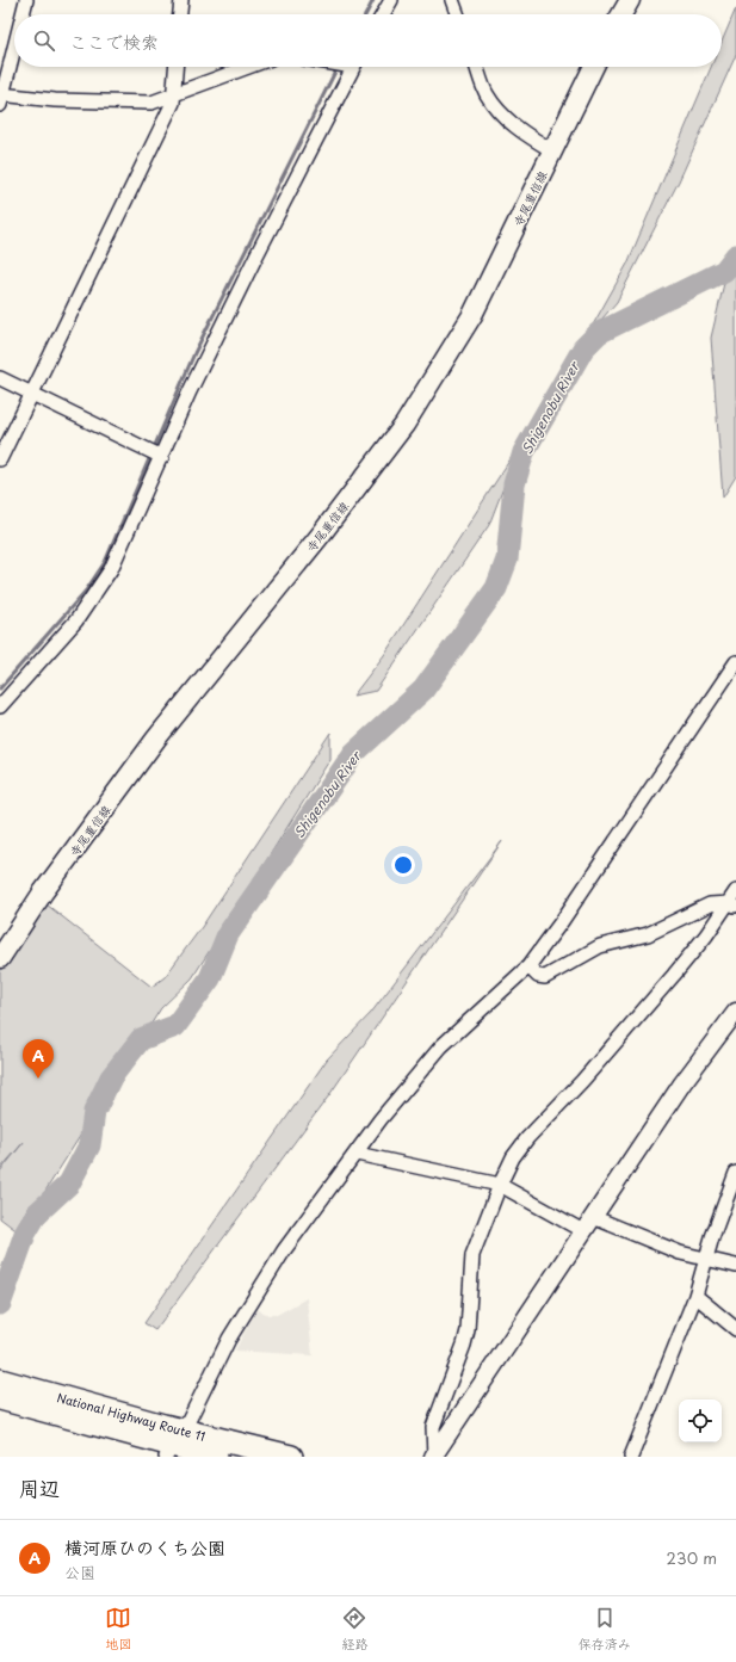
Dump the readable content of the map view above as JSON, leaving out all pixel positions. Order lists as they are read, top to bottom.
{
  "streets": {
    "highway": ["National Highway Route 11"],
    "main road": ["寺尾重信線"]
  },
  "water": ["Shigenobu River"],
  "page": {
    "search": "ここで検索",
    "pins": "A",
    "heading": "周辺",
    "list": [
      {
        "mark": "A",
        "name": "横河原ひのくち公園",
        "note": "公園",
        "value": "230 m"
      }
    ],
    "nav": ["地図", "経路", "保存済み"]
  }
}
